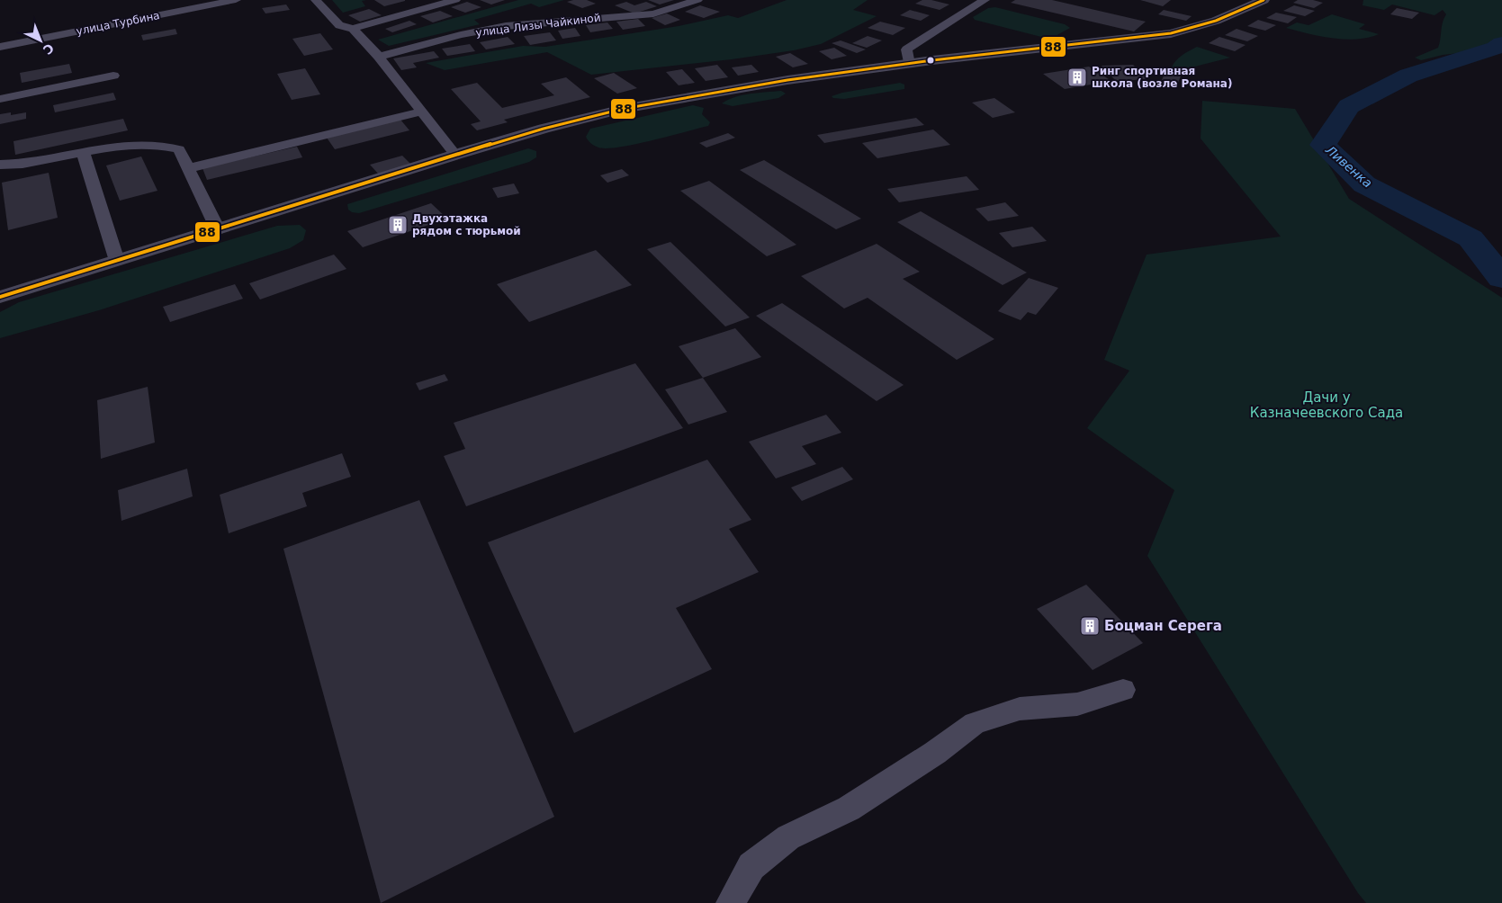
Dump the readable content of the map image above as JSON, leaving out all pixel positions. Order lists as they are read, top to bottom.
{
  "streets": {
    "street": ["улица Турбина", "улица Лизы Чайкиной"]
  },
  "water": ["Ливенка"],
  "parks": ["Дачи у Казначеевского Сада"],
  "places": {
    "building": ["Ринг спортивная школа (возле Романа)", "Двухэтажка рядом с тюрьмой", "Боцман Серега"]
  },
  "lines": ["transit line 88"],
  "north": "bottom right"
}
